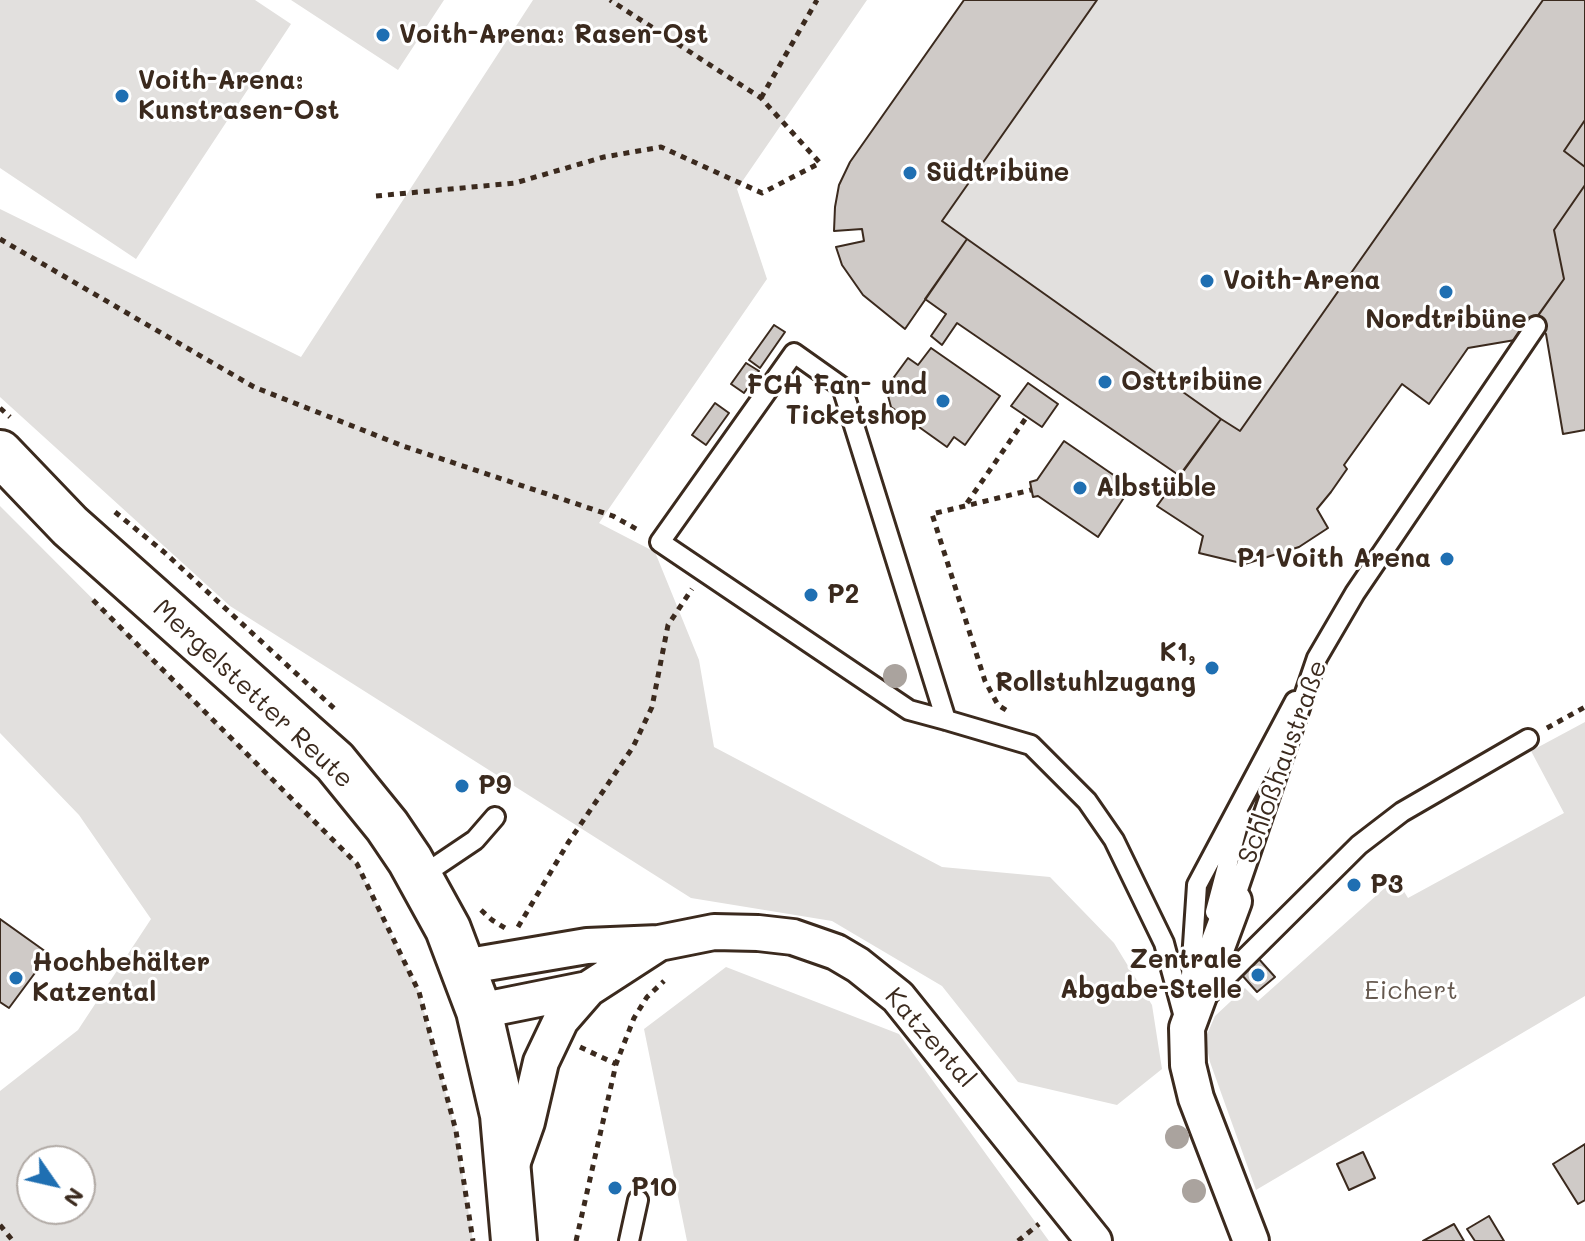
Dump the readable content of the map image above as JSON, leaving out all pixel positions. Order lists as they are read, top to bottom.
{
  "streets": {
    "street": ["Mergelstetter Reute", "Schloßhaustraße", "Katzental"]
  },
  "crossings": [
    ["Mergelstetter Reute", "Katzental"]
  ],
  "parks": ["Eichert"],
  "places": [
    "Voith-Arena: Rasen-Ost",
    "Voith-Arena: Kunstrasen-Ost",
    "Südtribüne",
    "Voith-Arena",
    "Nordtribüne",
    "Osttribüne",
    "FCH Fan- und Ticketshop",
    "Albstüble",
    "P1 Voith Arena",
    "P2",
    "K1, Rollstuhlzugang",
    "P9",
    "P3",
    "Zentrale Abgabe-Stelle",
    "Hochbehälter Katzental",
    "P10"
  ],
  "north": "bottom right"
}
